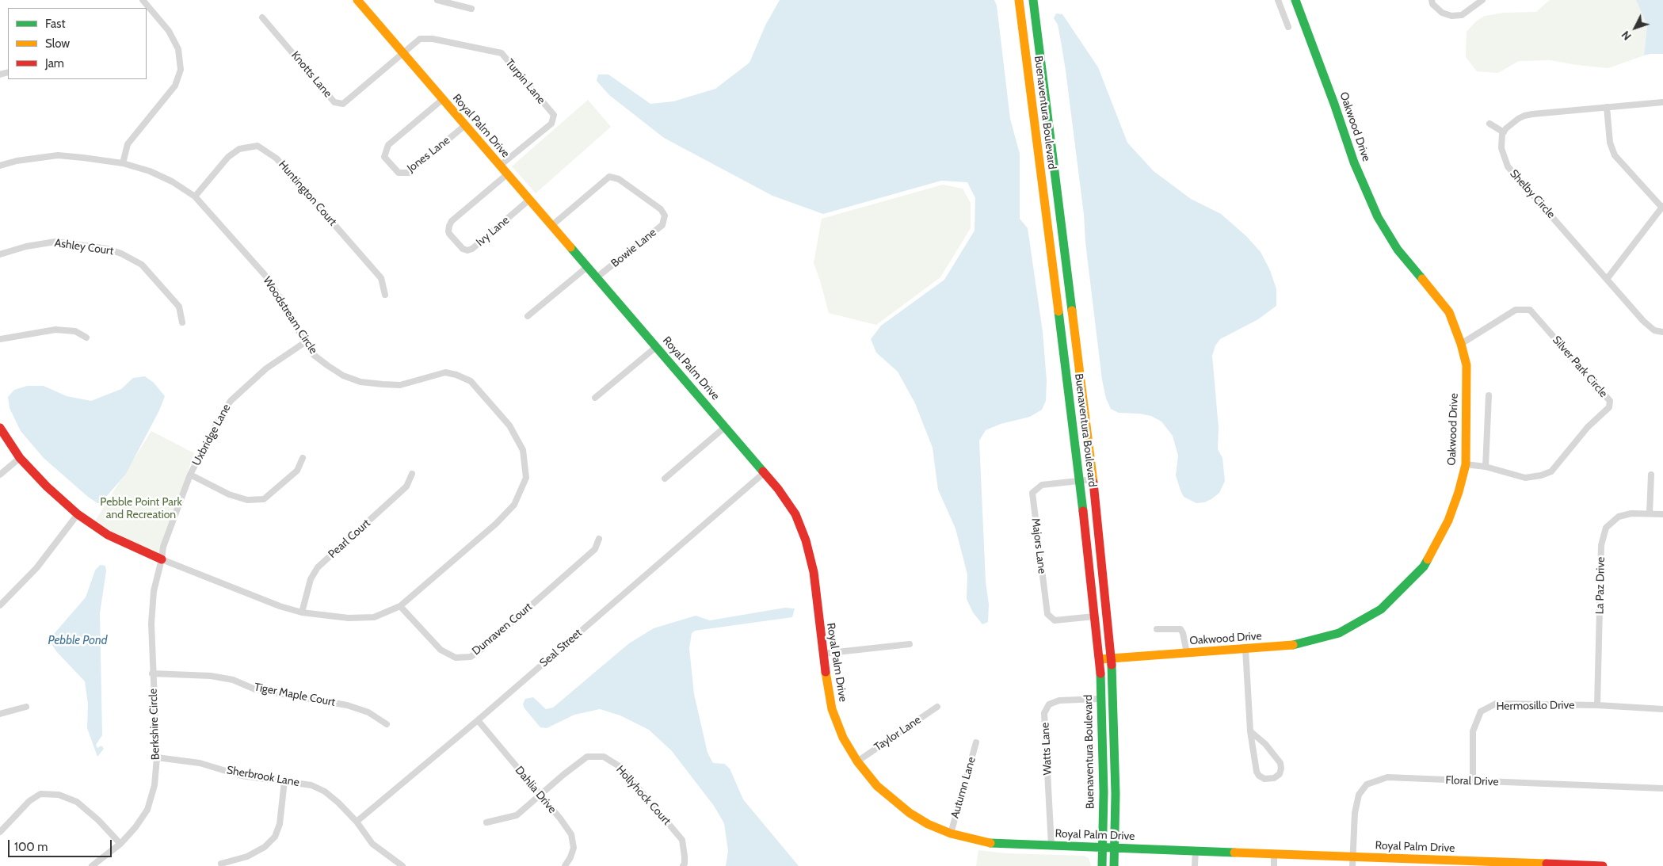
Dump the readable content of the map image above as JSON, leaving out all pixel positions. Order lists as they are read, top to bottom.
{
  "streets": {
    "street": [
      "Knotts Lane",
      "Turpin Lane",
      "Buenaventura Boulevard",
      "Royal Palm Drive",
      "Oakwood Drive",
      "Jones Lane",
      "Huntington Court",
      "Shelby Circle",
      "Ivy Lane",
      "Ashley Court",
      "Bowie Lane",
      "Woodstream Circle",
      "Silver Park Circle",
      "Uxbridge Lane",
      "Pearl Court",
      "Majors Lane",
      "La Paz Drive",
      "Dunraven Court",
      "Seal Street",
      "Tiger Maple Court",
      "Hermosillo Drive",
      "Berkshire Circle",
      "Taylor Lane",
      "Watts Lane",
      "Sherbrook Lane",
      "Floral Drive",
      "Autumn Lane",
      "Dahlia Drive",
      "Hollyhock Court"
    ]
  },
  "crossings": [
    ["Knotts Lane", "Turpin Lane"],
    ["Knotts Lane", "Royal Palm Drive"],
    ["Turpin Lane", "Royal Palm Drive"],
    ["Buenaventura Boulevard", "Royal Palm Drive"],
    ["Buenaventura Boulevard", "Oakwood Drive"],
    ["Buenaventura Boulevard", "Majors Lane"],
    ["Buenaventura Boulevard", "Watts Lane"],
    ["Royal Palm Drive", "Jones Lane"],
    ["Royal Palm Drive", "Ivy Lane"],
    ["Royal Palm Drive", "Bowie Lane"],
    ["Royal Palm Drive", "Seal Street"],
    ["Royal Palm Drive", "Taylor Lane"],
    ["Royal Palm Drive", "Watts Lane"],
    ["Royal Palm Drive", "Floral Drive"],
    ["Royal Palm Drive", "Autumn Lane"],
    ["Oakwood Drive", "Silver Park Circle"],
    ["Huntington Court", "Woodstream Circle"],
    ["Woodstream Circle", "Uxbridge Lane"],
    ["Woodstream Circle", "Pearl Court"],
    ["Woodstream Circle", "Dunraven Court"],
    ["Woodstream Circle", "Berkshire Circle"],
    ["Uxbridge Lane", "Berkshire Circle"],
    ["La Paz Drive", "Hermosillo Drive"],
    ["Seal Street", "Sherbrook Lane"],
    ["Seal Street", "Dahlia Drive"],
    ["Tiger Maple Court", "Berkshire Circle"],
    ["Hermosillo Drive", "Floral Drive"],
    ["Berkshire Circle", "Sherbrook Lane"],
    ["Dahlia Drive", "Hollyhock Court"]
  ],
  "water": ["Pebble Pond"],
  "parks": ["Pebble Point Park and Recreation"],
  "legend": ["Fast", "Slow", "Jam"],
  "scale_bar": "100 m",
  "north": "bottom left"
}
